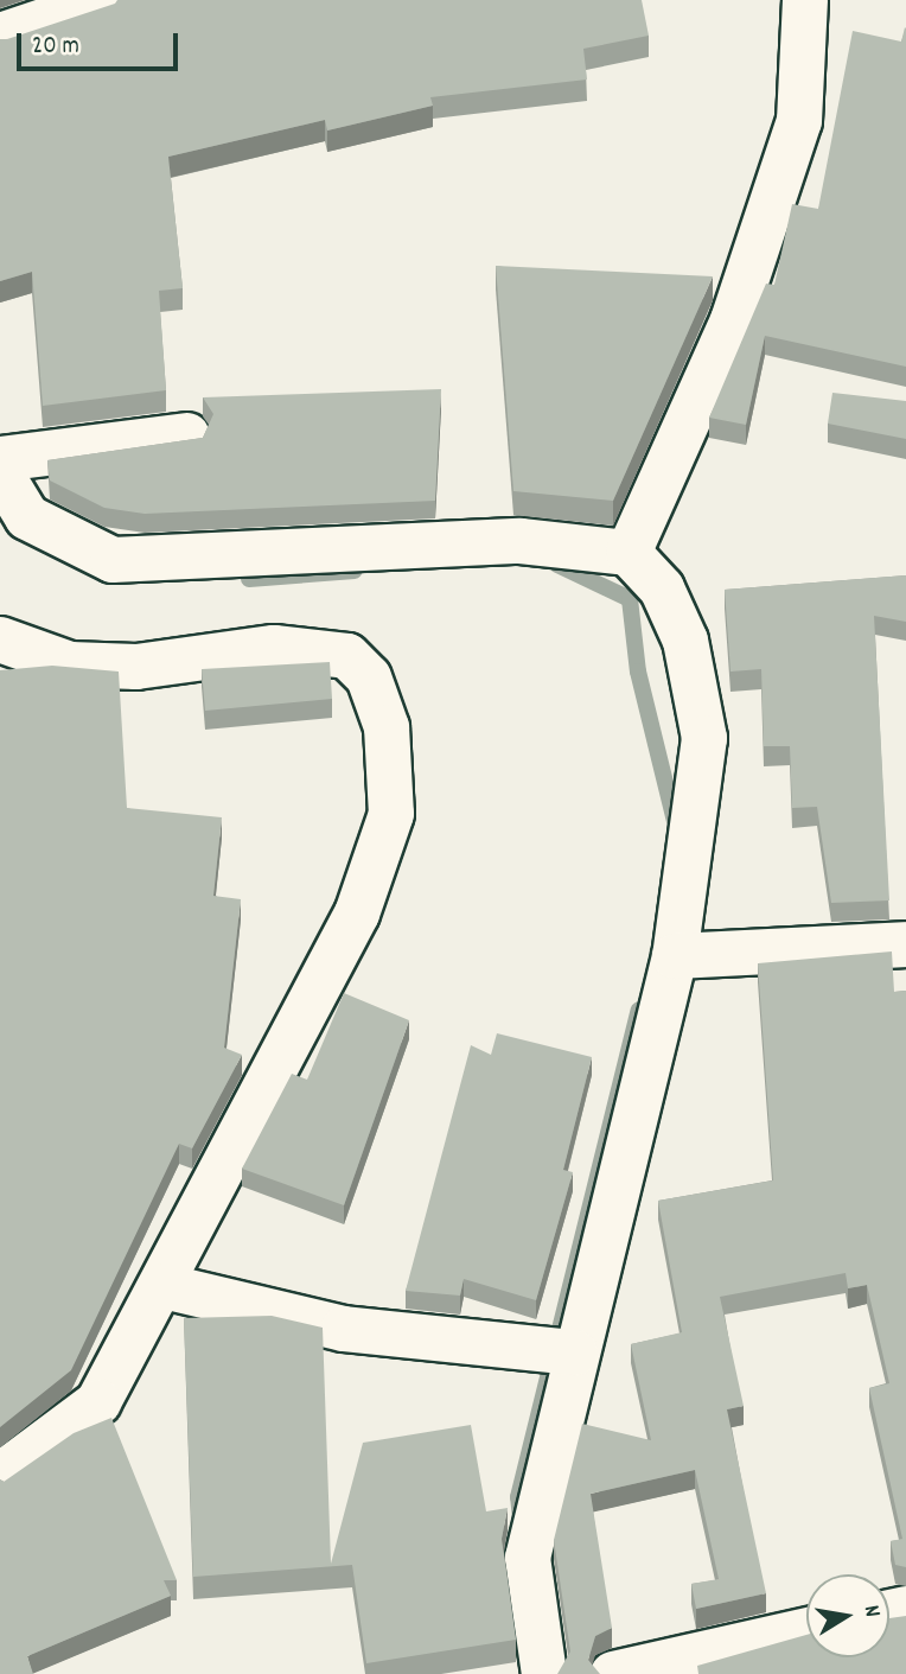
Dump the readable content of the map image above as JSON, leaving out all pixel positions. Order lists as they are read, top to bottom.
{
  "scale_bar": "20 m",
  "north": "right"
}
